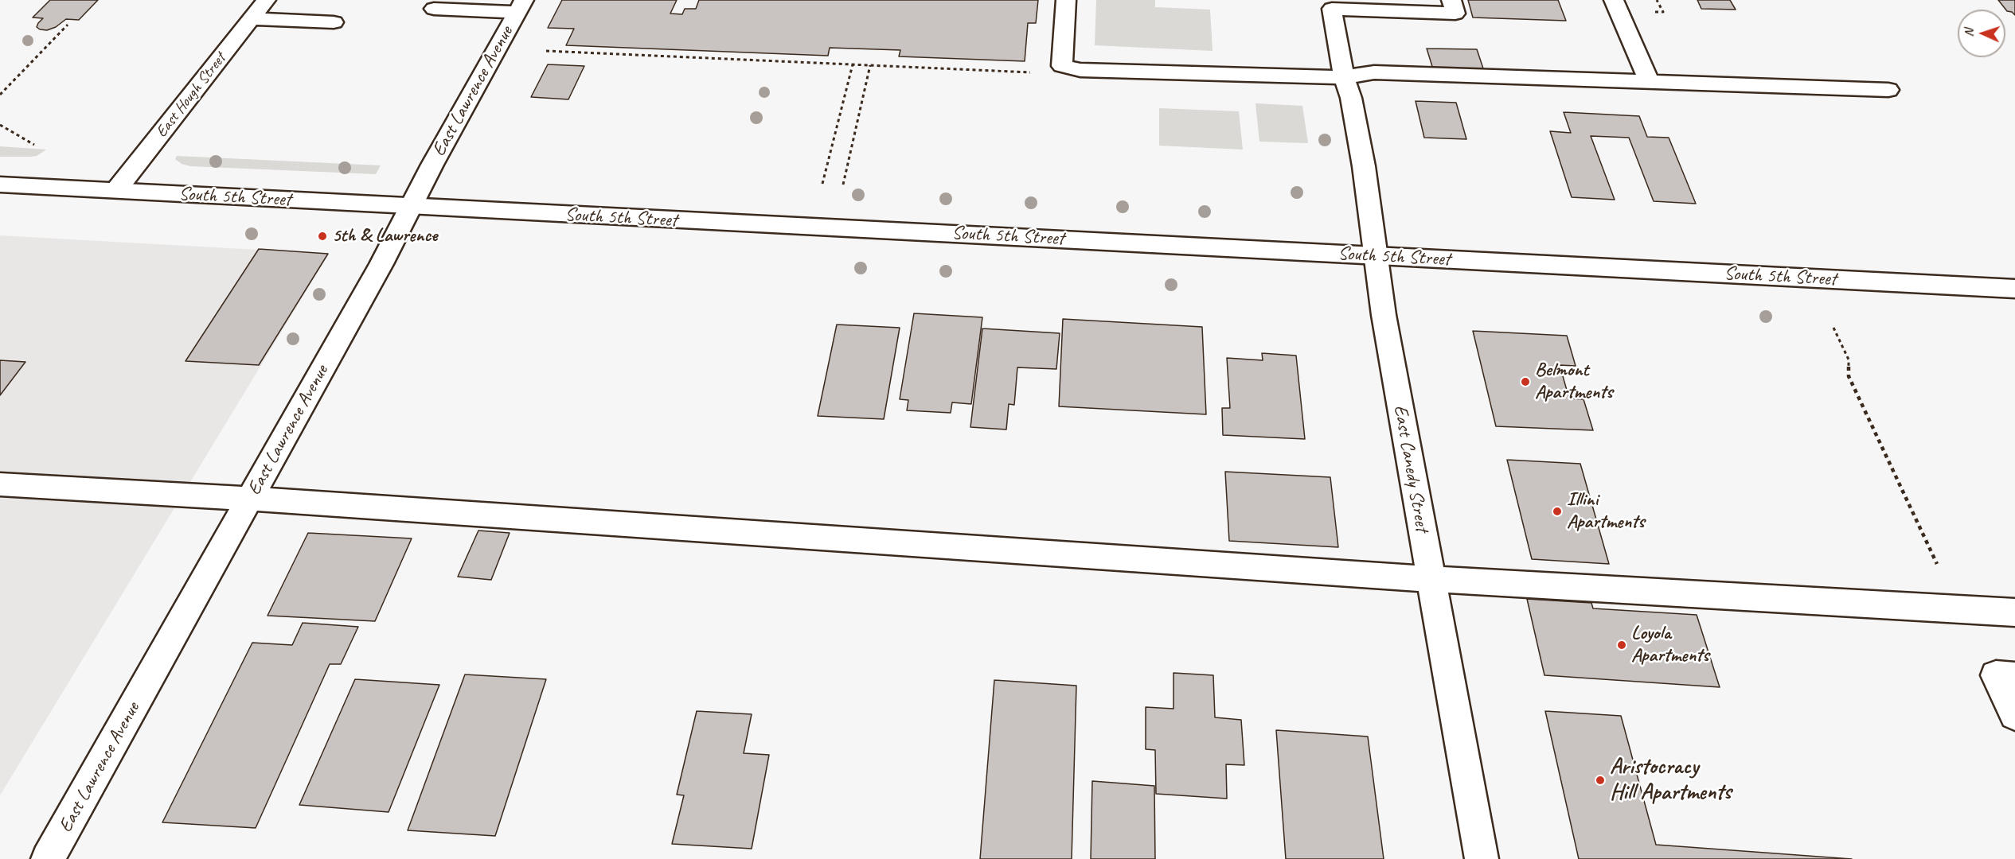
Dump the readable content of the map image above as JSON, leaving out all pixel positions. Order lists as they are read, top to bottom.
{
  "streets": {
    "street": [
      "East Lawrence Avenue",
      "East Hough Street",
      "South 5th Street",
      "East Canedy Street"
    ]
  },
  "crossings": [
    ["East Lawrence Avenue", "South 5th Street"],
    ["East Hough Street", "South 5th Street"],
    ["South 5th Street", "East Canedy Street"]
  ],
  "places": [
    "5th & Lawrence",
    "Belmont Apartments",
    "Illini Apartments",
    "Loyola Apartments",
    "Aristocracy Hill Apartments"
  ],
  "north": "left"
}
